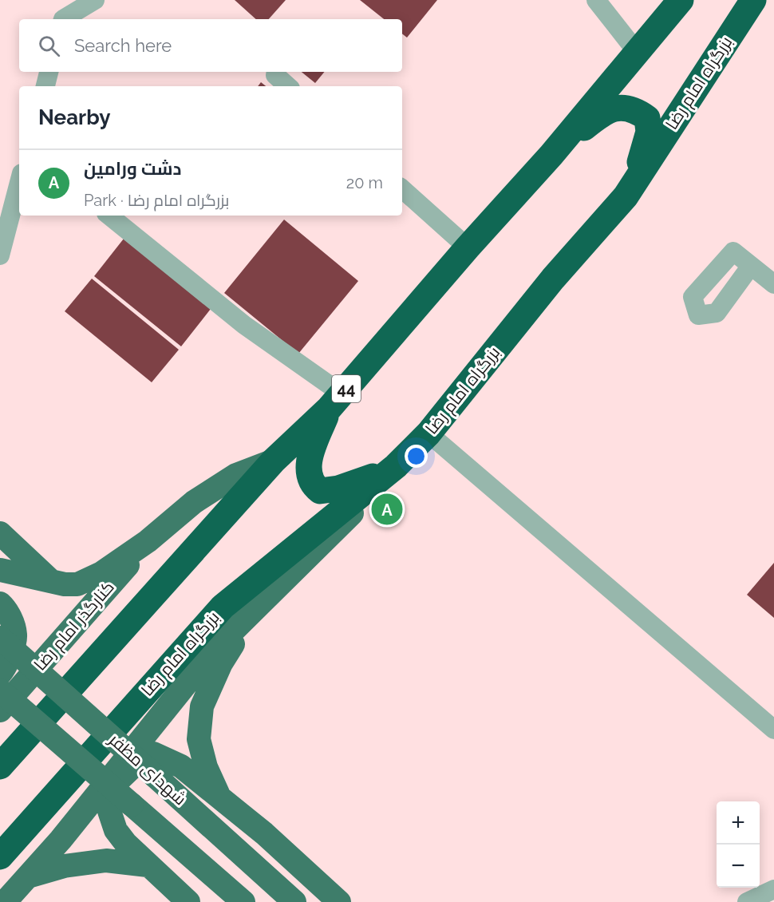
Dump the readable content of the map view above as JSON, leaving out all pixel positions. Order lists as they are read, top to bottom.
{
  "streets": {
    "highway": ["بزرگراه امام رضا", "44"],
    "main road": ["کنارگذر امام رضا", "شهدای مظفر"]
  },
  "page": {
    "search": "Search here",
    "heading": "Nearby",
    "list": [
      {
        "mark": "A",
        "name": "دشت ورامین",
        "note": "Park · بزرگراه امام رضا",
        "value": "20 m"
      }
    ],
    "pins": "A",
    "map_buttons": ["+", "−"]
  }
}
